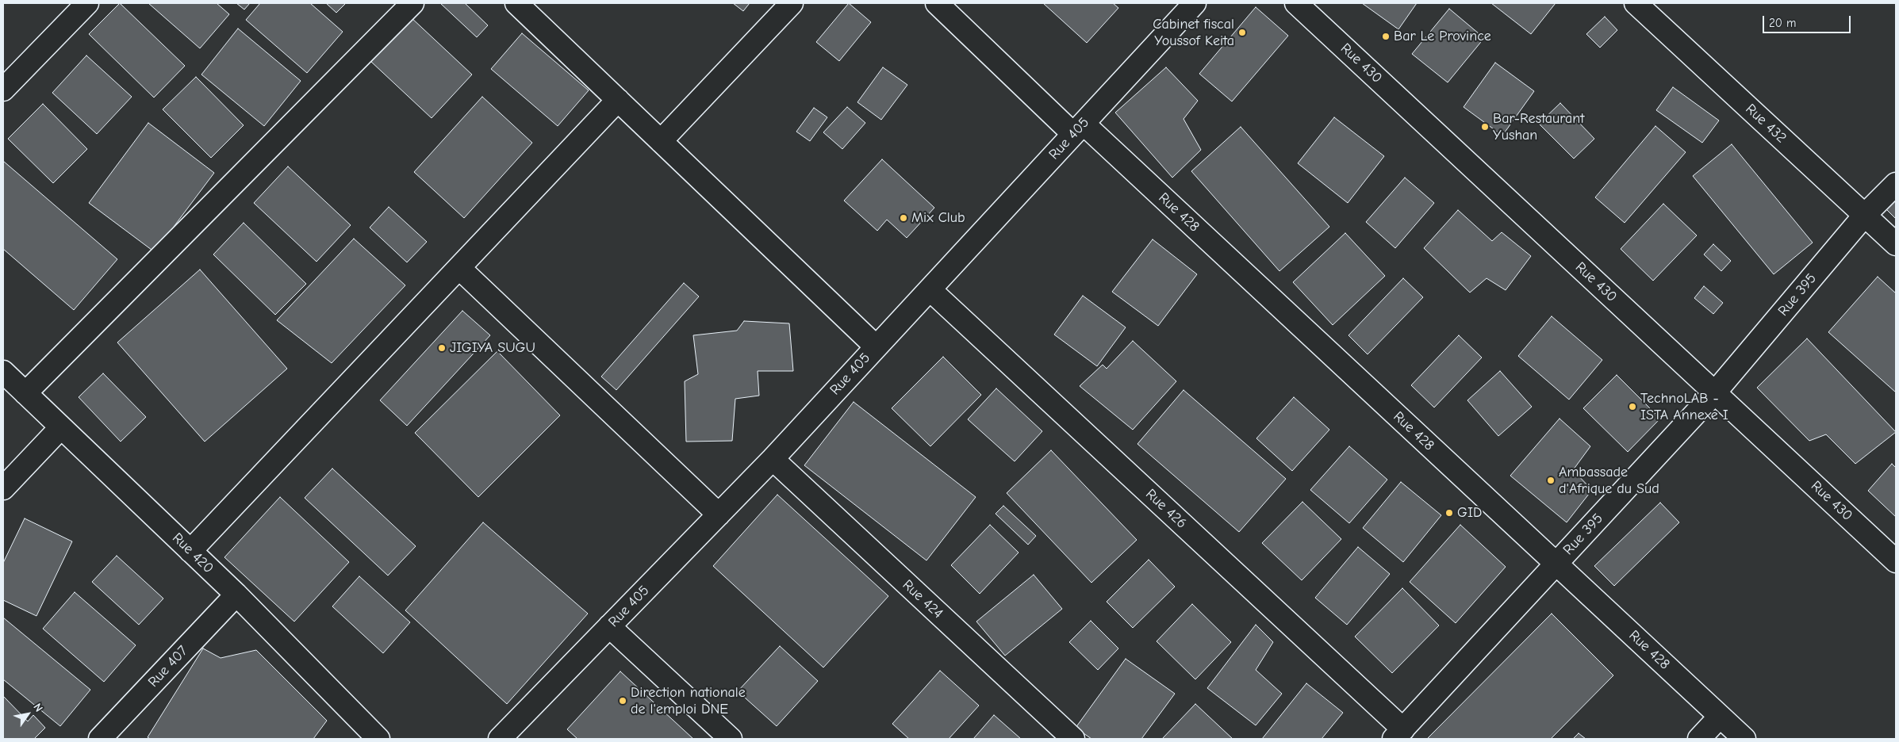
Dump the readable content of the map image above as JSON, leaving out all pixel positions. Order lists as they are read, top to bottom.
{
  "streets": {
    "street": [
      "Rue 430",
      "Rue 432",
      "Rue 405",
      "Rue 428",
      "Rue 395",
      "Rue 426",
      "Rue 420",
      "Rue 424",
      "Rue 407"
    ]
  },
  "crossings": [
    ["Rue 430", "Rue 395"],
    ["Rue 432", "Rue 395"],
    ["Rue 405", "Rue 428"],
    ["Rue 405", "Rue 426"],
    ["Rue 405", "Rue 424"],
    ["Rue 428", "Rue 395"],
    ["Rue 395", "Rue 426"],
    ["Rue 420", "Rue 407"]
  ],
  "places": [
    "Cabinet fiscal Youssof Keita",
    "Bar Le Province",
    "Bar-Restaurant Yushan",
    "Mix Club",
    "JIGIYA SUGU",
    "TechnoLAB - ISTA Annexe I",
    "Ambassade d'Afrique du Sud",
    "GID",
    "Direction nationale de l'emploi DNE"
  ],
  "scale_bar": "20 m",
  "north": "top right"
}
